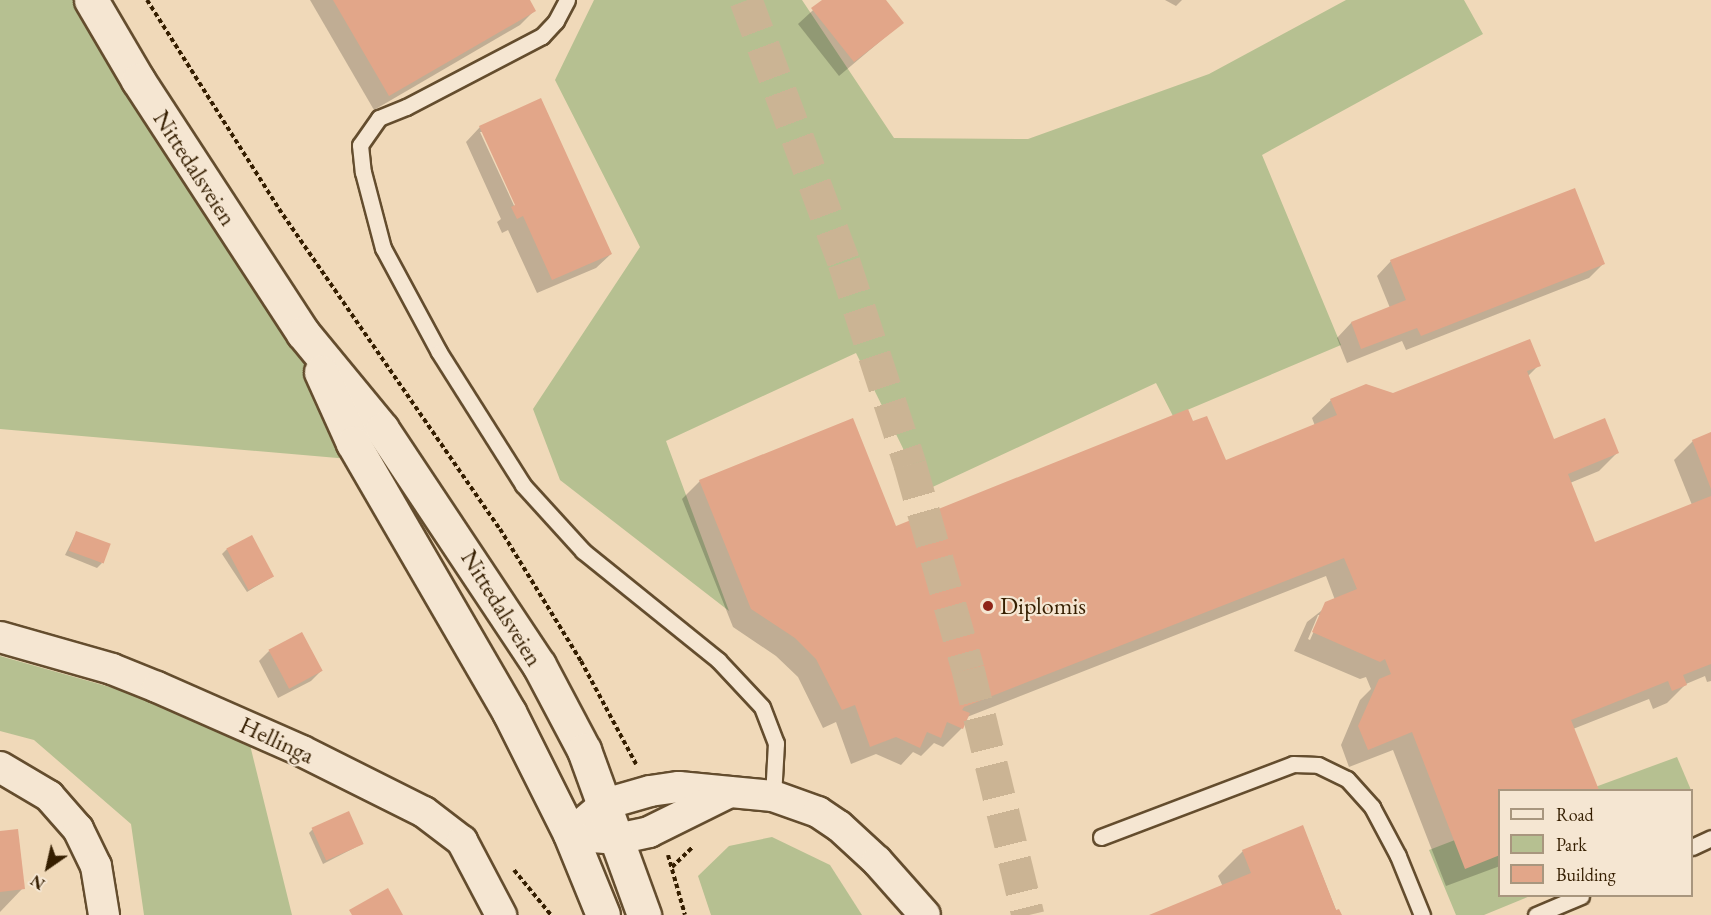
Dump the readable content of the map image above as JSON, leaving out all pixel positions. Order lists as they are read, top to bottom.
{
  "streets": {
    "main road": ["Nittedalsveien"],
    "street": ["Hellinga"]
  },
  "places": ["Diplomis"],
  "legend": ["Road", "Park", "Building"],
  "north": "bottom left"
}
